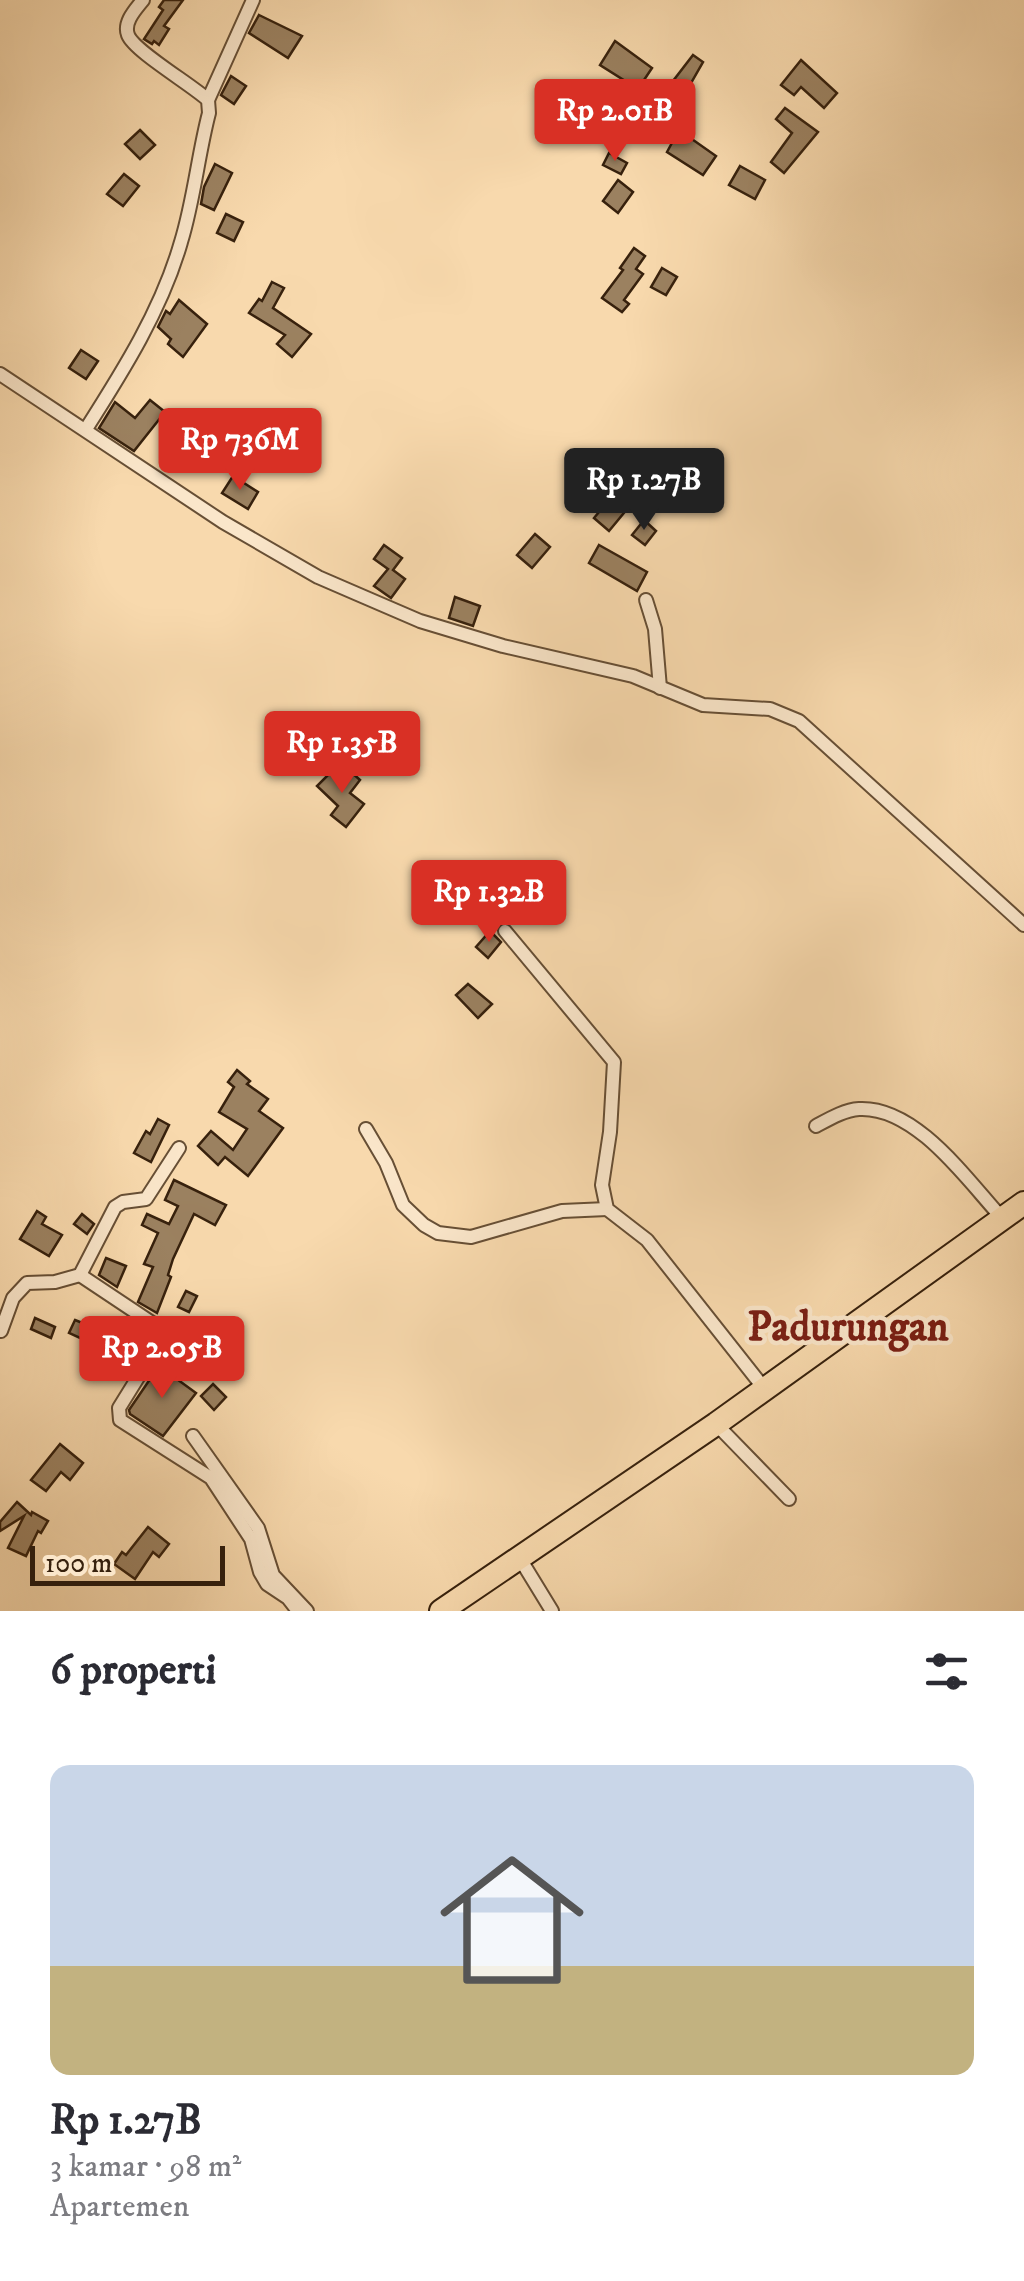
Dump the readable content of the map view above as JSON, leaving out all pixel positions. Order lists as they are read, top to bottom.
{
  "districts": ["Padurungan"],
  "scale_bar": "100 m",
  "page": {
    "price": [
      "Rp 2.01B",
      "Rp 736M",
      "Rp 1.27B",
      "Rp 1.35B",
      "Rp 1.32B",
      "Rp 2.05B"
    ],
    "scale": "100 m",
    "heading": "6 properti",
    "list": [
      {
        "name": "Rp 1.27B",
        "note": "3 kamar · 98 m² · Apartemen"
      }
    ]
  }
}
